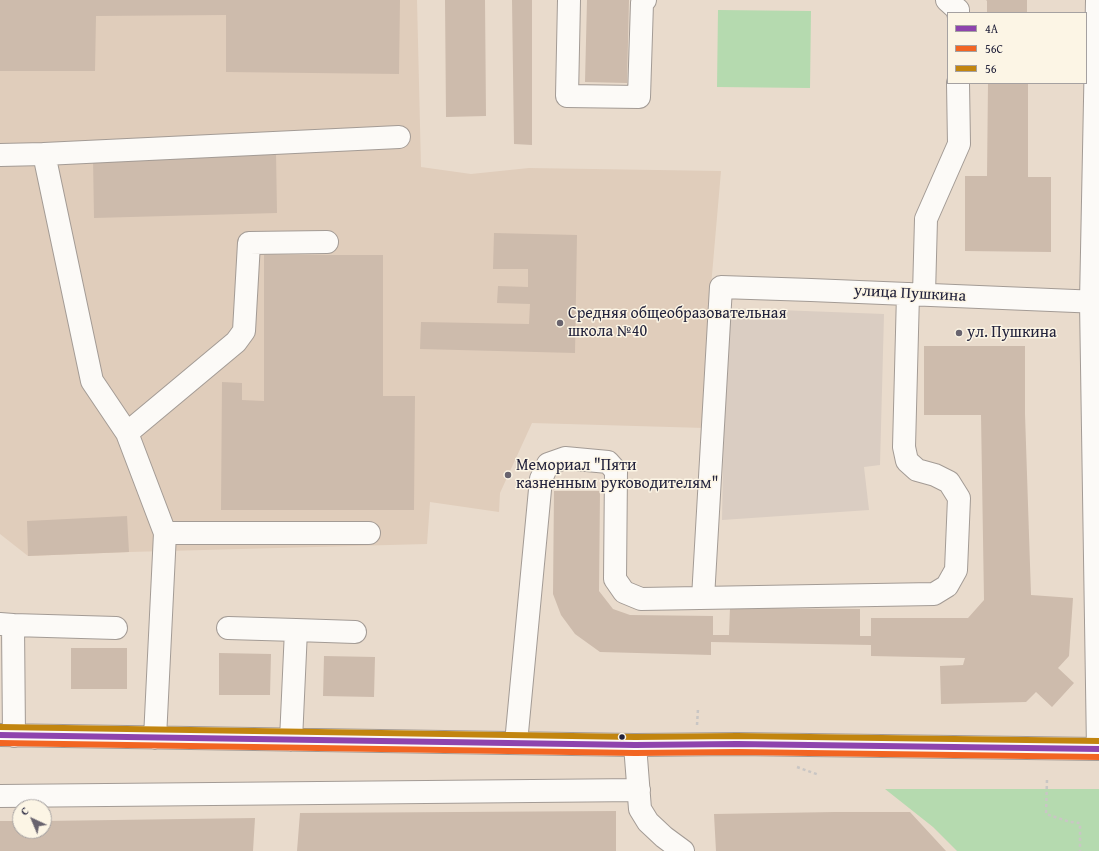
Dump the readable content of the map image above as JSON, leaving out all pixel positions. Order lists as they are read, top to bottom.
{
  "streets": {
    "street": ["улица Пушкина"]
  },
  "places": ["Средняя общеобразовательная школа №40", "ул. Пушкина", "Мемориал \"Пяти казненным руководителям\""],
  "lines": ["transit line 56", "transit line 4А", "transit line 56С"],
  "legend": ["4А", "56С", "56"],
  "north": "top left"
}
